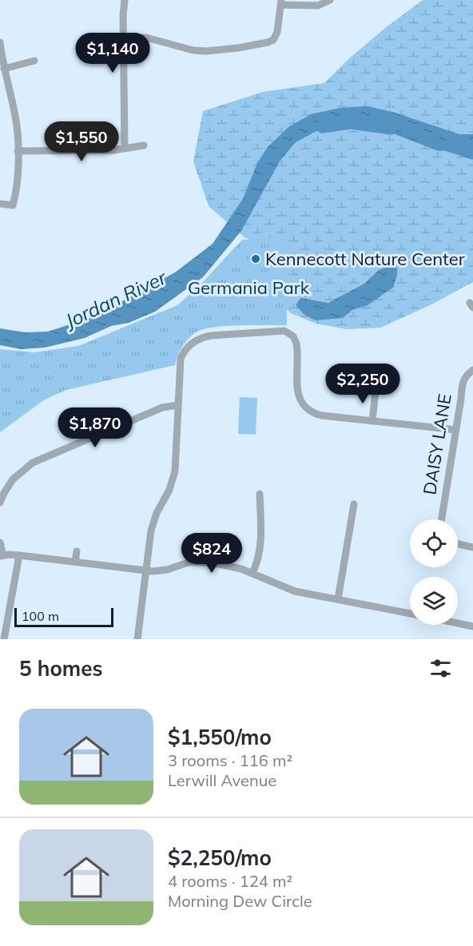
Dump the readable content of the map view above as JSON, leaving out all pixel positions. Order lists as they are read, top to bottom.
{
  "streets": {
    "street": ["DAISY LANE"]
  },
  "water": ["Jordan River"],
  "parks": ["Germania Park"],
  "places": ["Kennecott Nature Center"],
  "scale_bar": "100 m",
  "page": {
    "price": [
      "$1,140",
      "$1,550",
      "$2,250",
      "$1,870",
      "$824"
    ],
    "scale": "100 m",
    "heading": "5 homes",
    "list": [
      {
        "name": "$1,550/mo",
        "note": "3 rooms · 116 m² · Lerwill Avenue"
      },
      {
        "name": "$2,250/mo",
        "note": "4 rooms · 124 m² · Morning Dew Circle"
      }
    ]
  }
}
